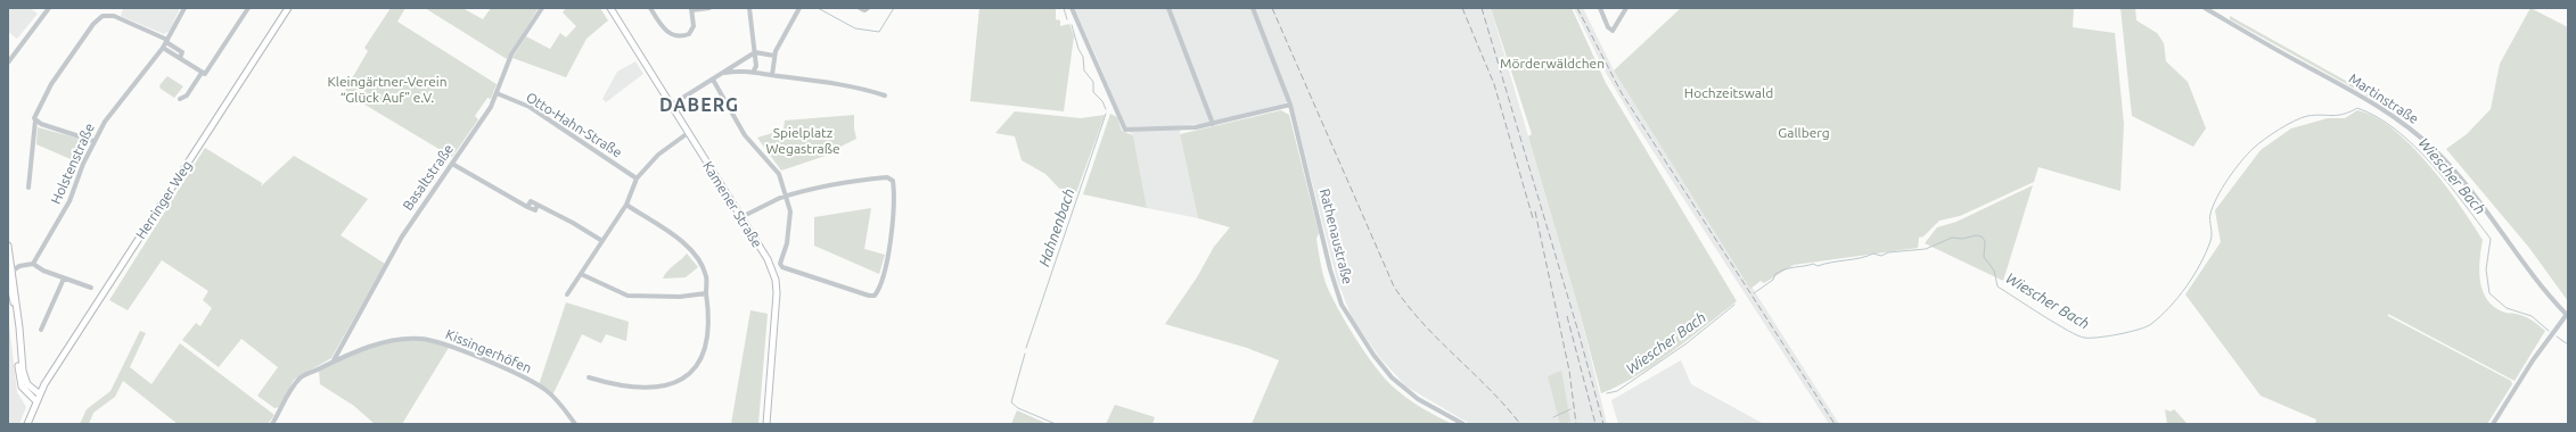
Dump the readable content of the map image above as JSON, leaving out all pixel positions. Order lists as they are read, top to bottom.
{
  "streets": {
    "main road": ["Herringer Weg", "Kamener Straße"],
    "street": [
      "Martinstraße",
      "Otto-Hahn-Straße",
      "Holstenstraße",
      "Basaltstraße",
      "Rathenaustraße",
      "Kissingerhöfen"
    ]
  },
  "crossings": [
    ["Otto-Hahn-Straße", "Basaltstraße"],
    ["Basaltstraße", "Kissingerhöfen"]
  ],
  "districts": ["DABERG"],
  "water": ["Wiescher Bach", "Hahnenbach"],
  "parks": [
    "Mörderwäldchen",
    "Kleingärtner-Verein “Glück Auf” e.V.",
    "Hochzeitswald",
    "Spielplatz Wegastraße",
    "Gallberg"
  ]
}
